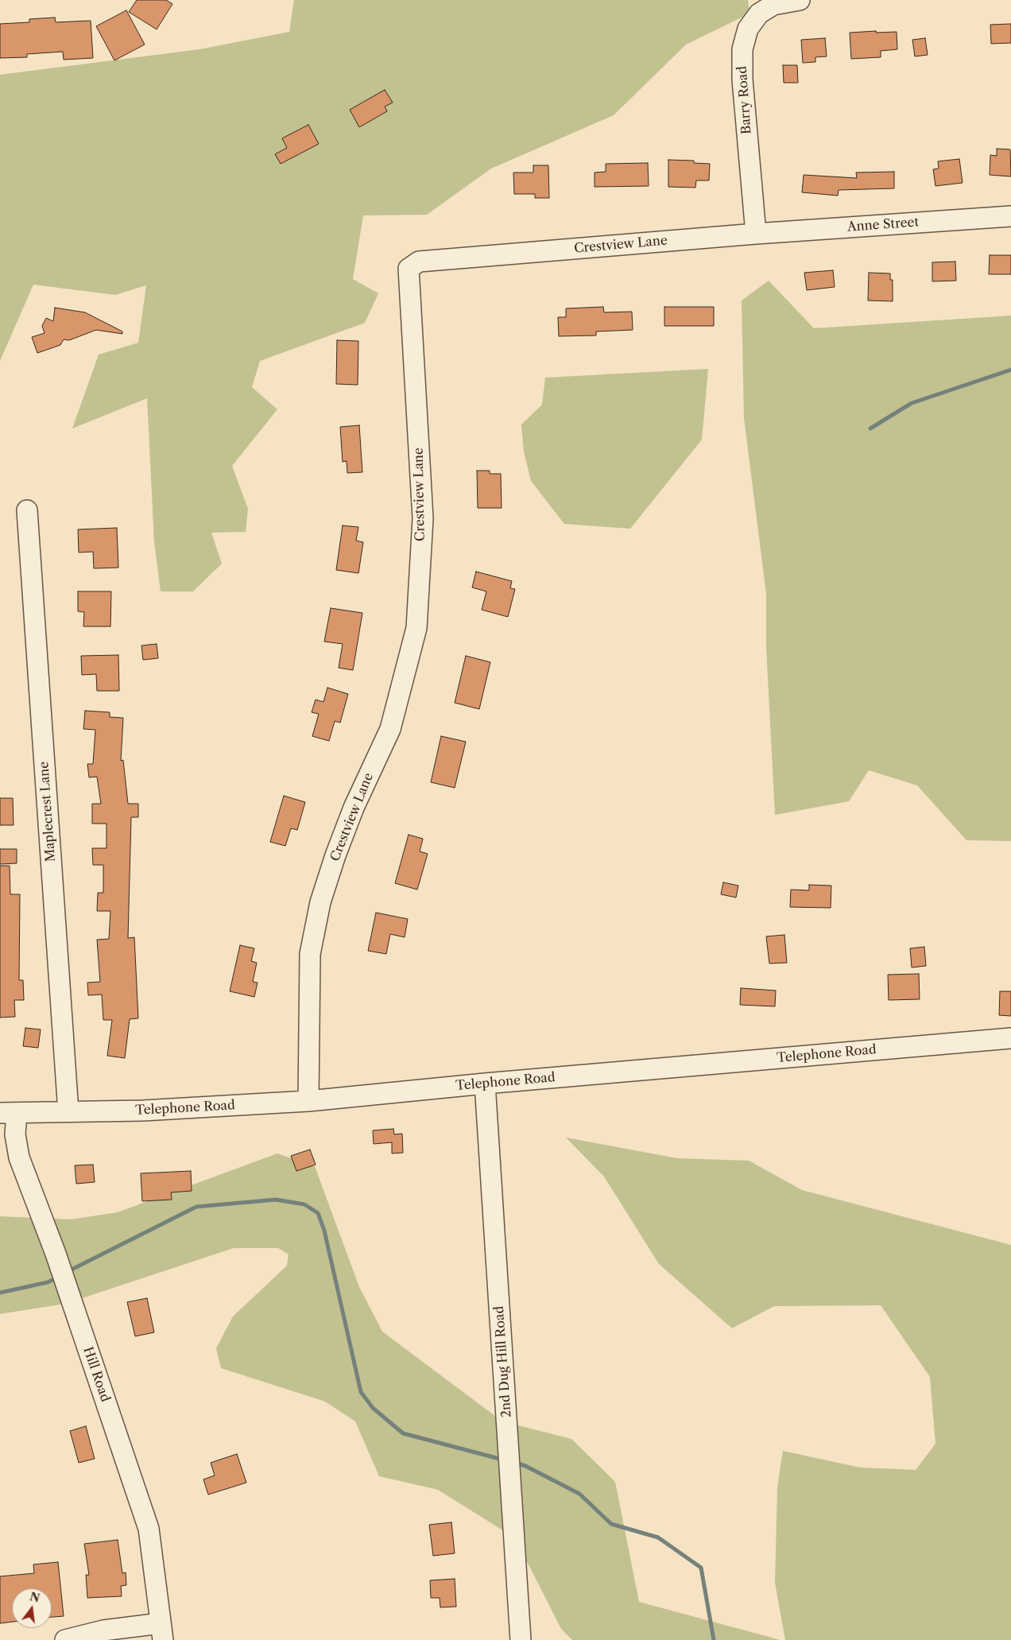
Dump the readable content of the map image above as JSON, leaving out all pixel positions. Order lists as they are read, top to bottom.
{
  "streets": {
    "street": [
      "Barry Road",
      "Anne Street",
      "Crestview Lane",
      "Maplecrest Lane",
      "Telephone Road",
      "2nd Dug Hill Road",
      "Hill Road"
    ]
  },
  "crossings": [
    ["Barry Road", "Anne Street"],
    ["Barry Road", "Crestview Lane"],
    ["Anne Street", "Crestview Lane"],
    ["Crestview Lane", "Telephone Road"],
    ["Maplecrest Lane", "Telephone Road"],
    ["Telephone Road", "2nd Dug Hill Road"],
    ["Telephone Road", "Hill Road"]
  ],
  "north": "top"
}
